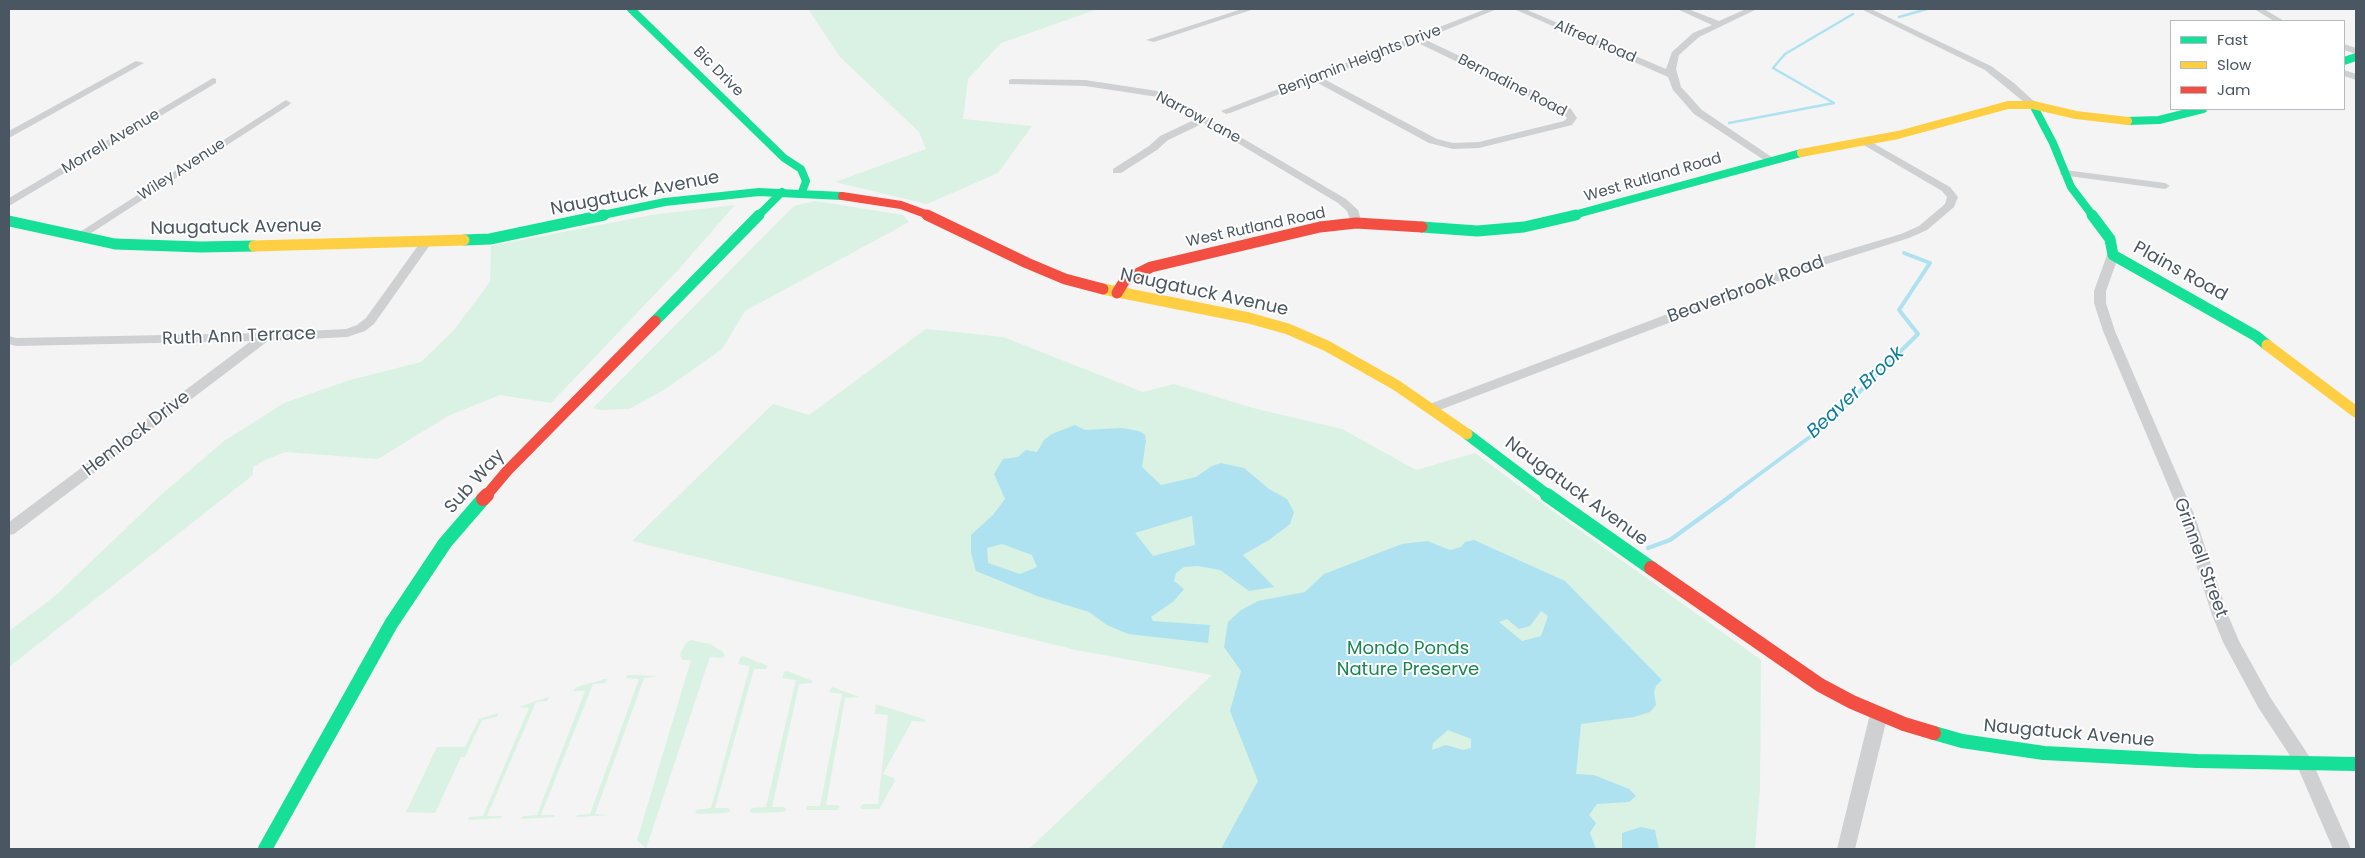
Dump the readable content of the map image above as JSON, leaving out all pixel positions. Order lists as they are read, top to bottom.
{
  "streets": {
    "main road": [
      "Bic Drive",
      "West Rutland Road",
      "Naugatuck Avenue",
      "Plains Road",
      "Sub Way"
    ],
    "street": [
      "Alfred Road",
      "Benjamin Heights Drive",
      "Bernadine Road",
      "Narrow Lane",
      "Morrell Avenue",
      "Wiley Avenue",
      "Beaverbrook Road",
      "Ruth Ann Terrace",
      "Hemlock Drive",
      "Grinnell Street"
    ]
  },
  "crossings": [
    ["Benjamin Heights Drive", "Bernadine Road"],
    ["Bic Drive", "Naugatuck Avenue"],
    ["Narrow Lane", "West Rutland Road"],
    ["Wiley Avenue", "Naugatuck Avenue"],
    ["West Rutland Road", "Naugatuck Avenue"],
    ["West Rutland Road", "Plains Road"],
    ["West Rutland Road", "Beaverbrook Road"],
    ["Naugatuck Avenue", "Beaverbrook Road"],
    ["Naugatuck Avenue", "Ruth Ann Terrace"],
    ["Naugatuck Avenue", "Sub Way"],
    ["Naugatuck Avenue", "Grinnell Street"],
    ["Plains Road", "Grinnell Street"],
    ["Ruth Ann Terrace", "Hemlock Drive"]
  ],
  "water": ["Beaver Brook"],
  "parks": ["Mondo Ponds Nature Preserve"],
  "legend": ["Fast", "Slow", "Jam"]
}
